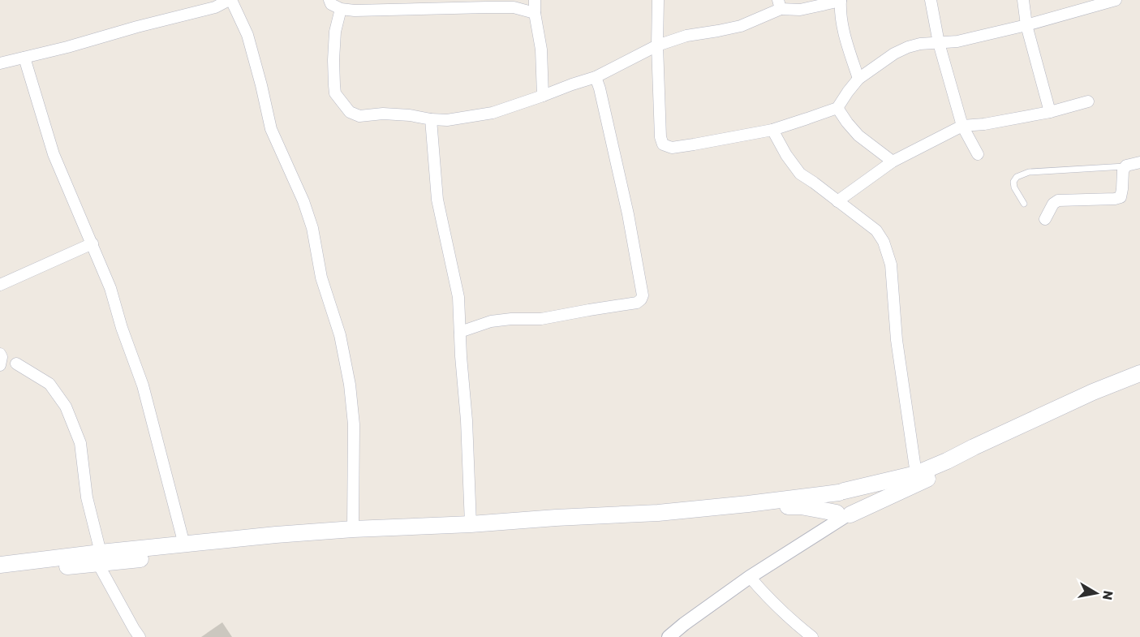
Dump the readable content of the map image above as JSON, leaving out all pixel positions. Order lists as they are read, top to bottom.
{
  "north": "right"
}
